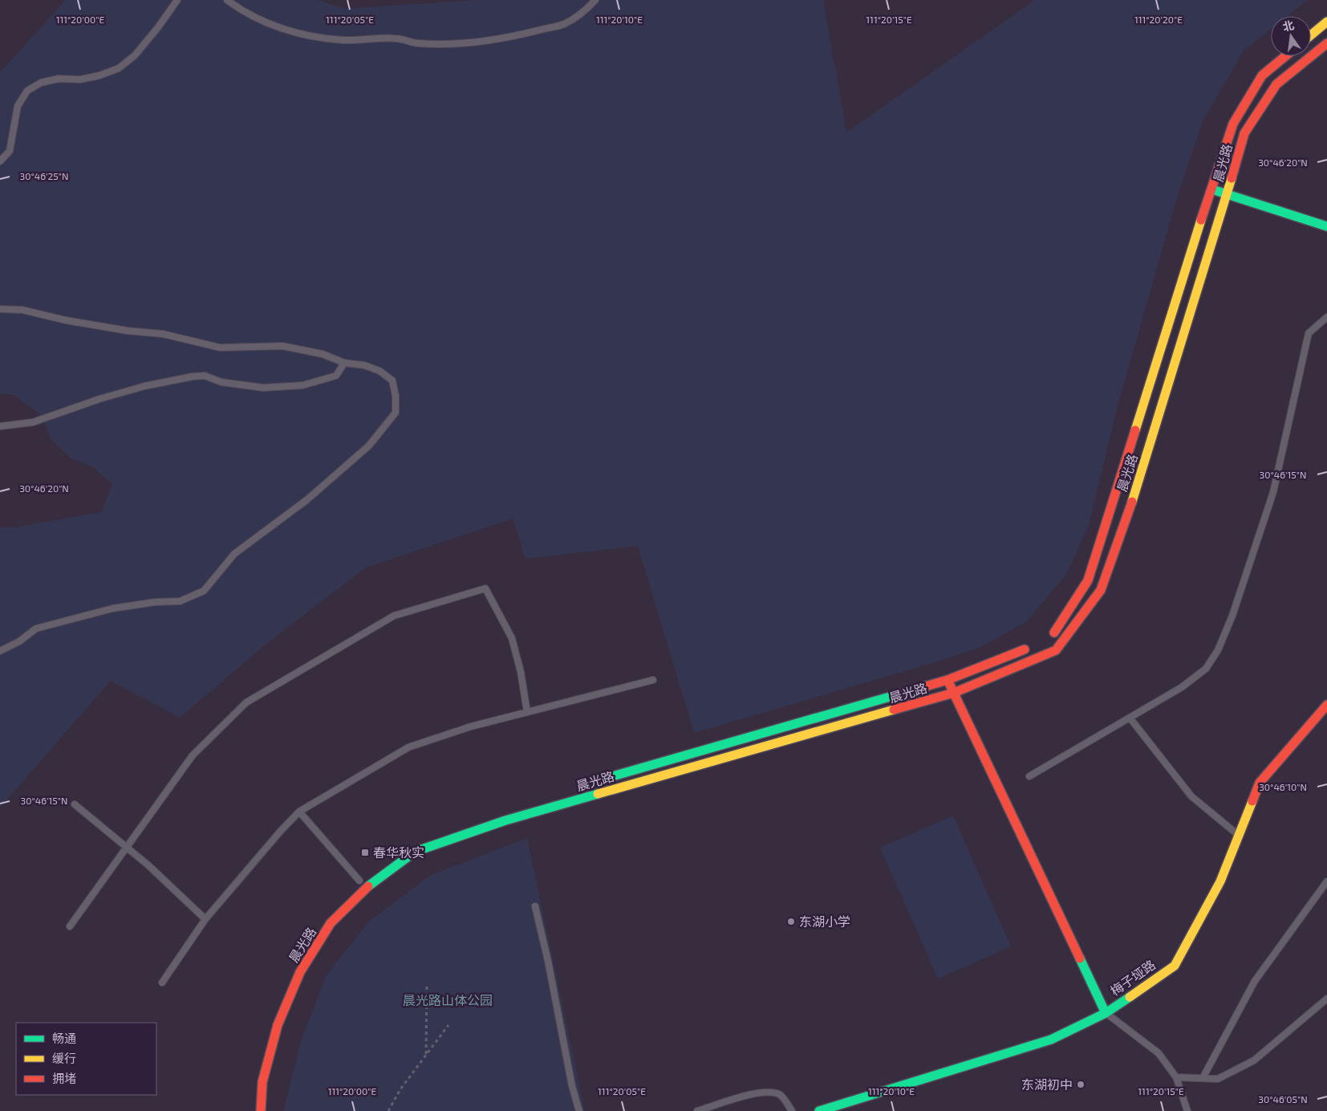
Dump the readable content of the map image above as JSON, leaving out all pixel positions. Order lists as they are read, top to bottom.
{
  "streets": {
    "main road": ["晨光路", "梅子垭路"]
  },
  "parks": ["晨光路山体公园"],
  "places": {
    "transit": ["春华秋实"],
    "other": ["东湖小学", "东湖初中"]
  },
  "legend": ["畅通", "缓行", "拥堵"],
  "north": "top",
  "coordinates": [
    "111°20'20\"E",
    "111°20'00\"E",
    "111°20'05\"E",
    "111°20'10\"E",
    "111°20'15\"E",
    "30°46'20\"N",
    "30°46'25\"N",
    "30°46'15\"N",
    "30°46'10\"N",
    "30°46'05\"N"
  ]
}
